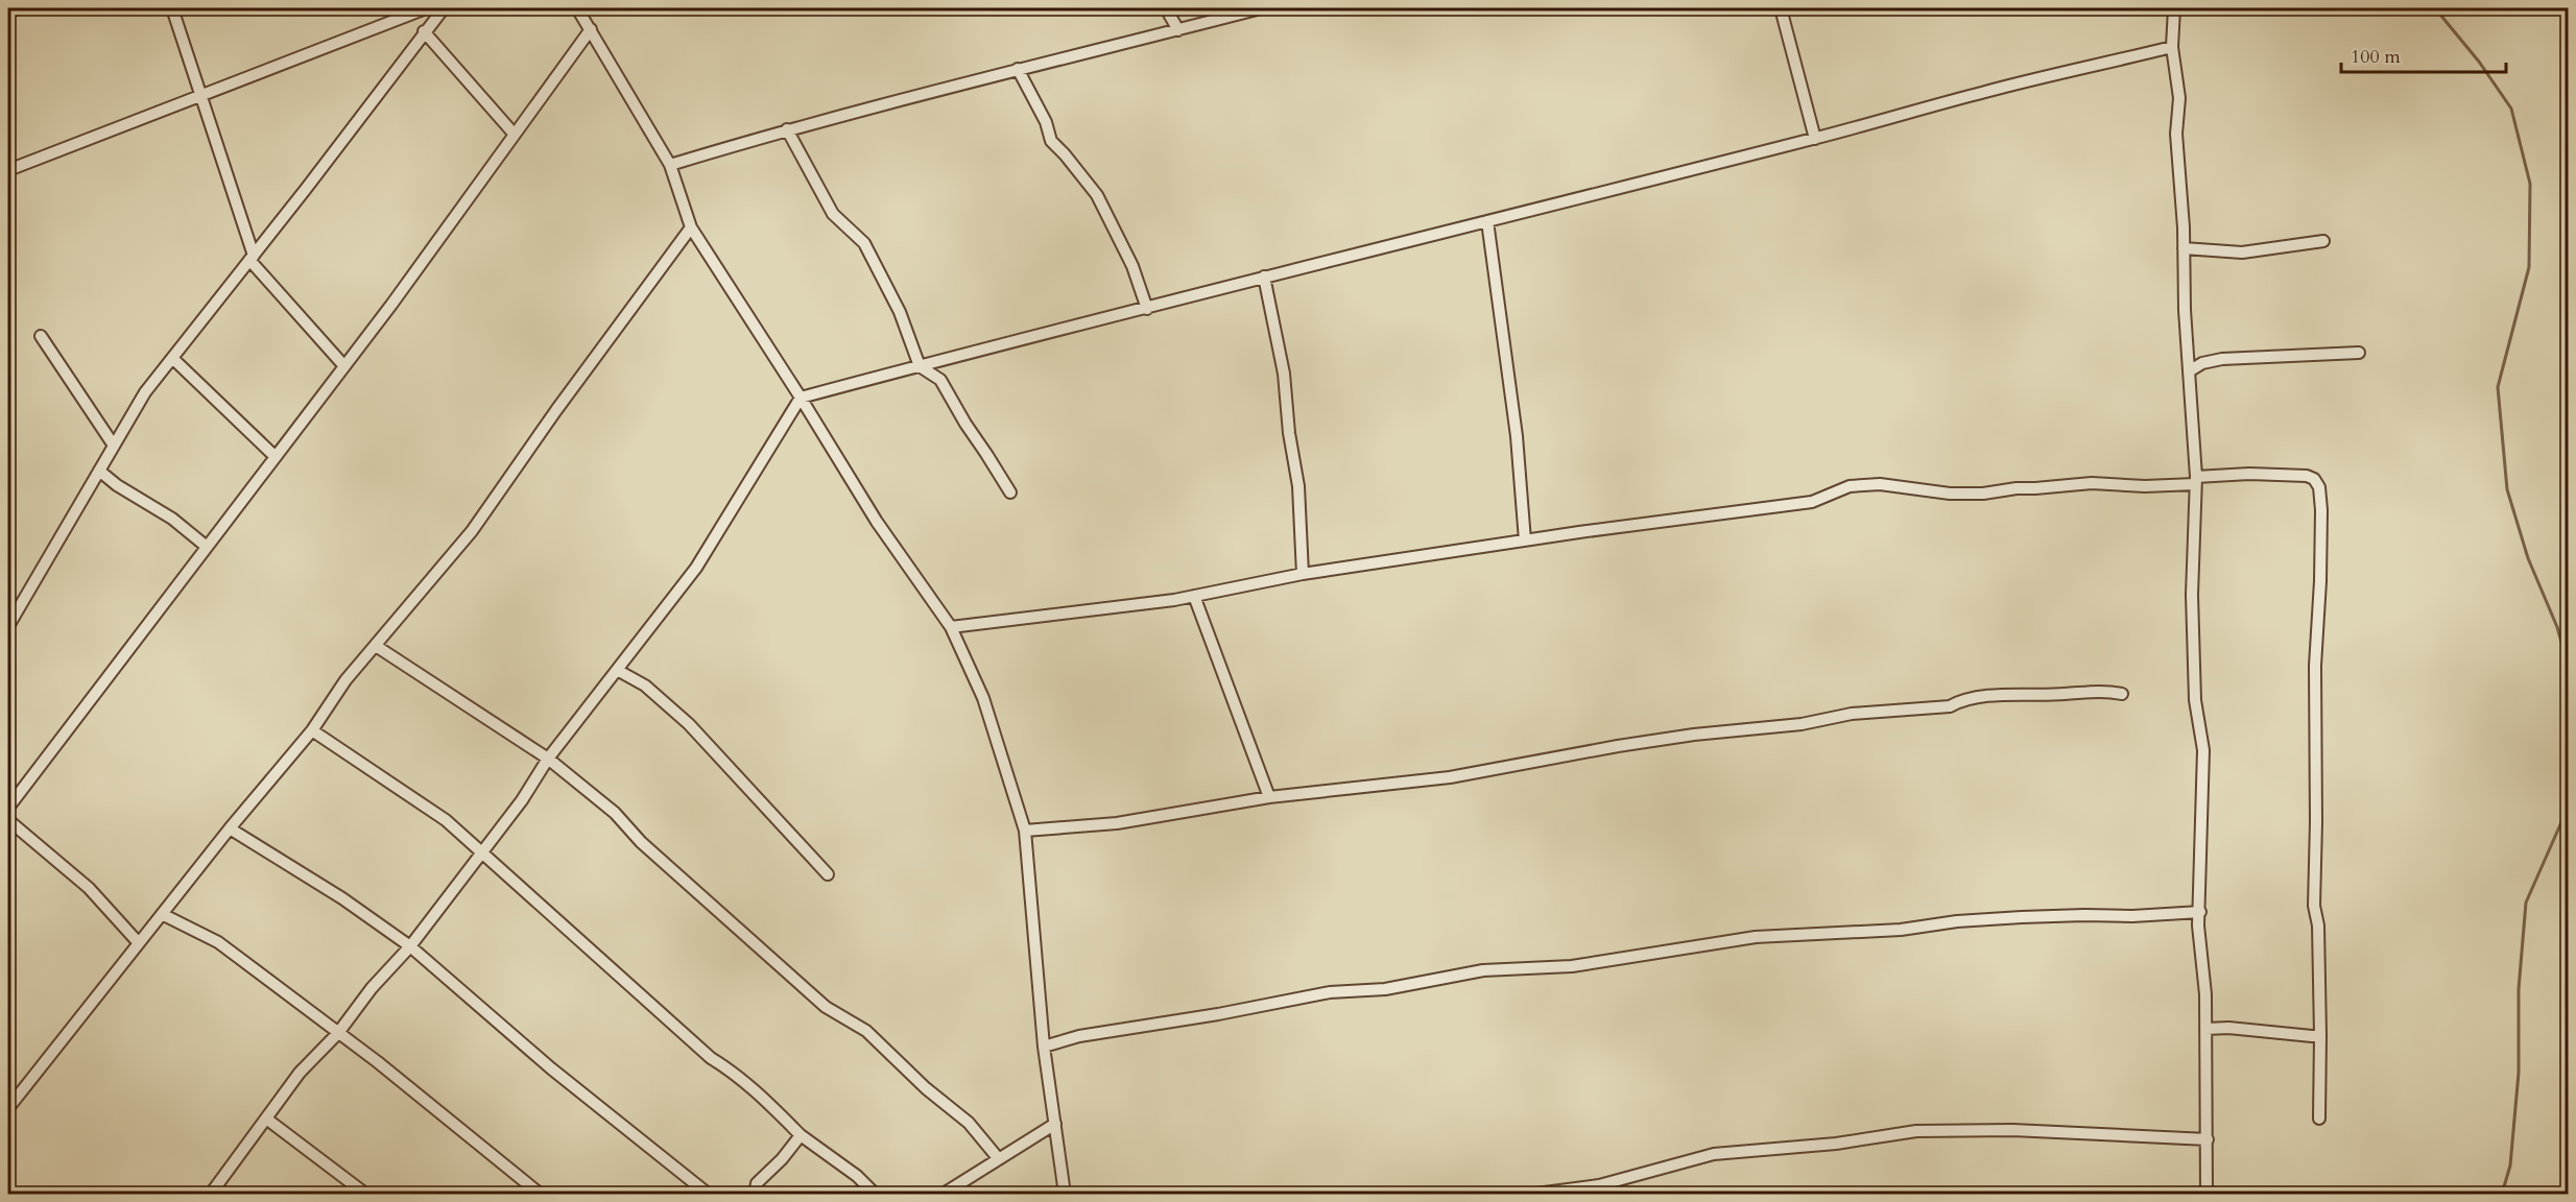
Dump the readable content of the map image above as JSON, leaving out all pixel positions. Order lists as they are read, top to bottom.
{
  "scale_bar": "100 m"
}
